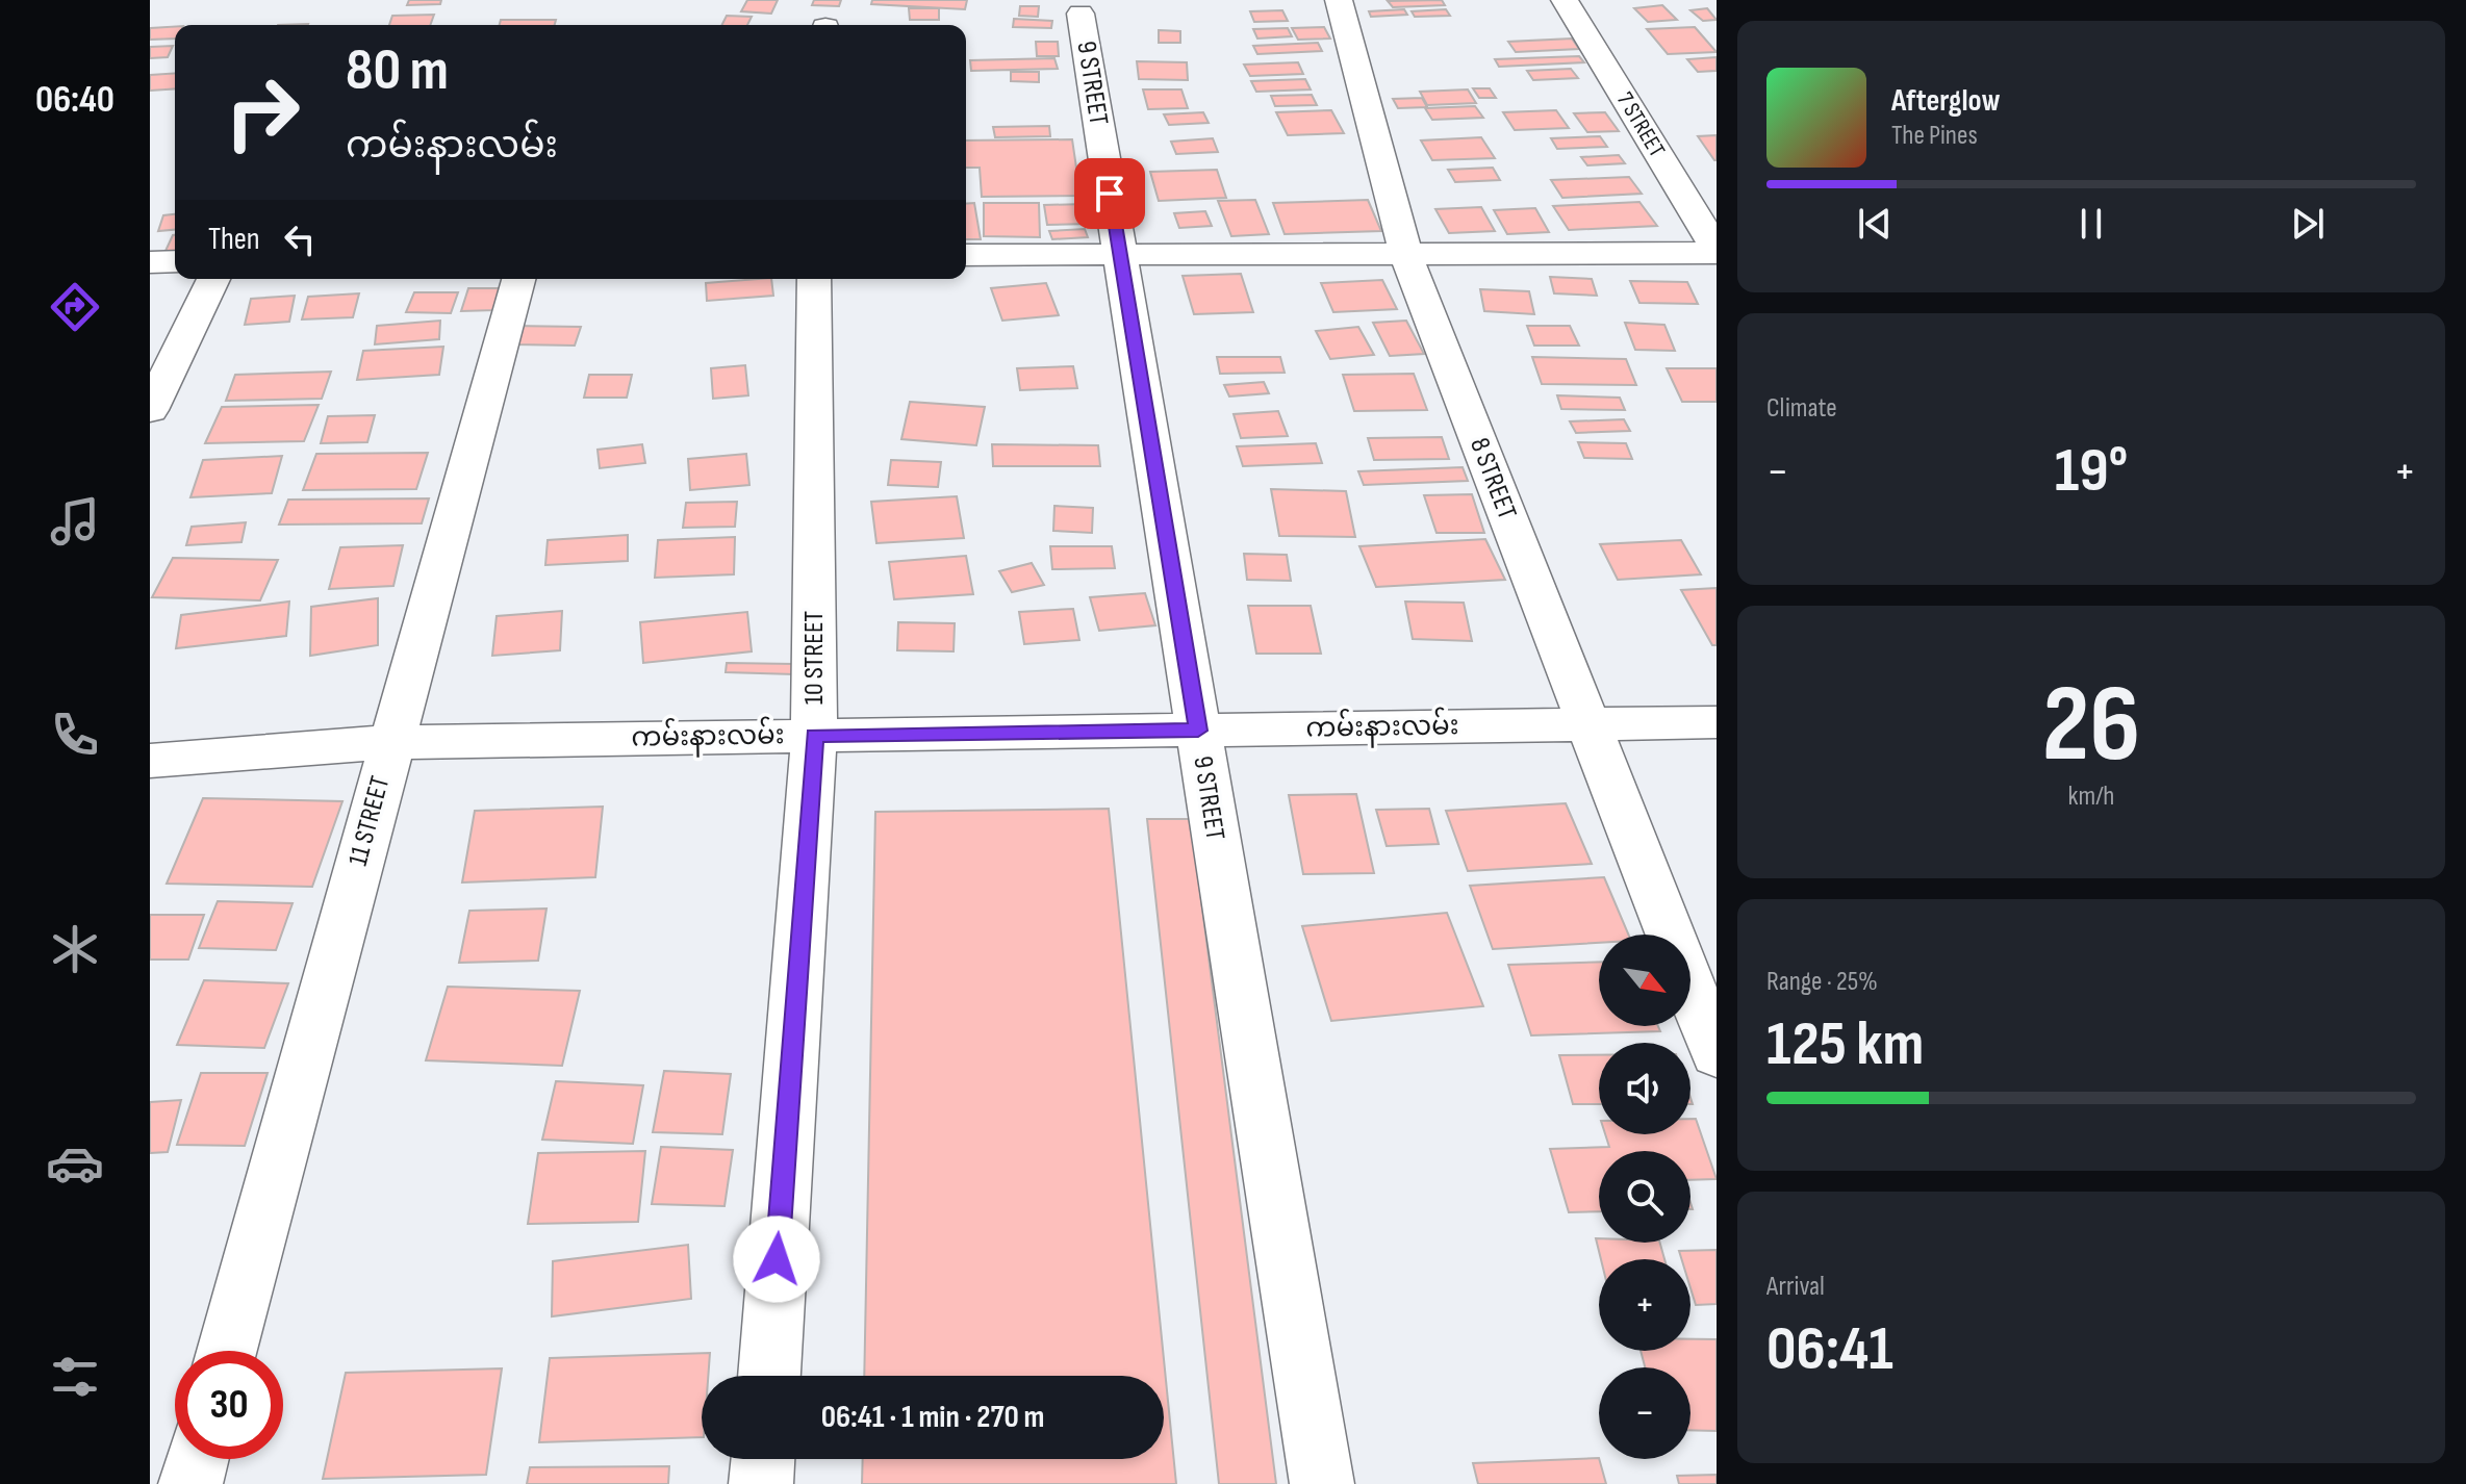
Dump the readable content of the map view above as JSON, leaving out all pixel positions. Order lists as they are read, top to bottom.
{
  "streets": {
    "street": [
      "9 STREET",
      "7 STREET",
      "8 STREET",
      "10 STREET",
      "ကမ်းနားလမ်း",
      "11 STREET"
    ]
  },
  "crossings": [
    ["9 STREET", "ကမ်းနားလမ်း"],
    ["8 STREET", "ကမ်းနားလမ်း"],
    ["10 STREET", "ကမ်းနားလမ်း"],
    ["ကမ်းနားလမ်း", "11 STREET"]
  ],
  "north": "bottom right",
  "page": {
    "tabs": "06:40",
    "turn": ["80 m", "ကမ်းနားလမ်း"],
    "song": ["Afterglow", "The Pines"],
    "then": "Then",
    "tile": [
      "Climate",
      ["26", "km/h"],
      ["Range · 25%", "125 km"],
      ["Arrival", "06:41"]
    ],
    "heat": ["−", "19°", "+"],
    "map_buttons": ["+", "−"],
    "limit": "30",
    "trip": "06:41 · 1 min · 270 m"
  }
}
